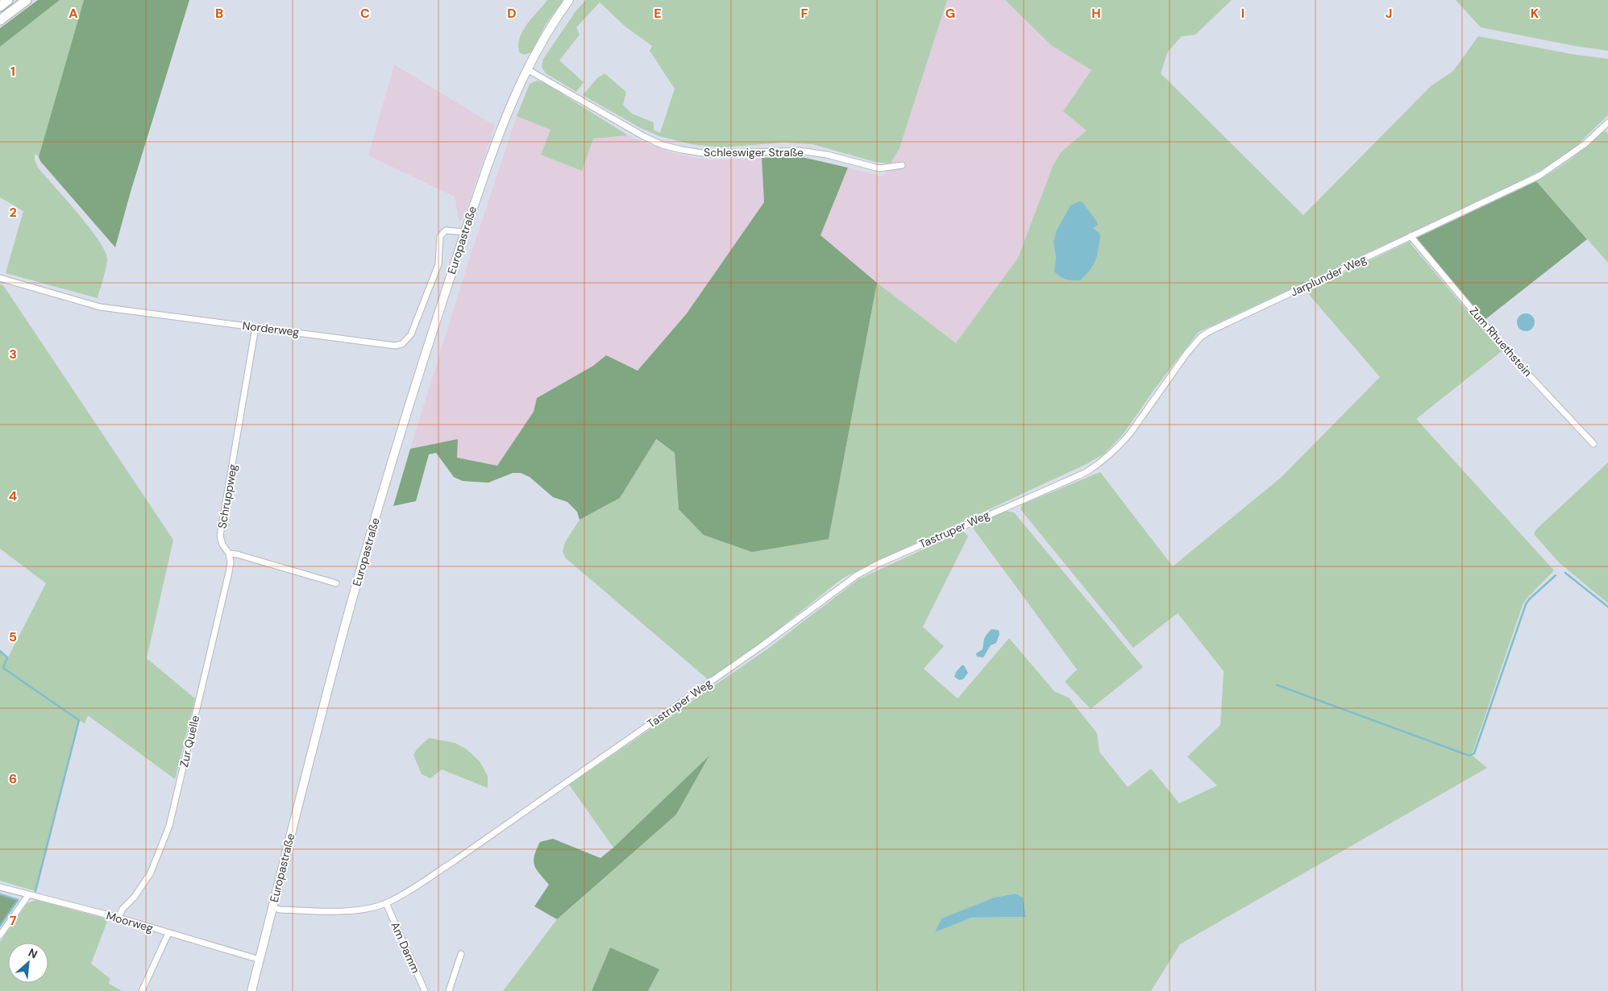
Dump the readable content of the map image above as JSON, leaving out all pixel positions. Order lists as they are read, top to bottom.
{
  "streets": {
    "main road": ["Europastraße"],
    "street": [
      "Schleswiger Straße",
      "Jarplunder Weg",
      "Norderweg",
      "Zum Rhuethstein",
      "Schruppweg",
      "Tastruper Weg",
      "Zur Quelle",
      "Moorweg",
      "Am Damm"
    ]
  },
  "crossings": [
    ["Schleswiger Straße", "Europastraße"],
    ["Europastraße", "Norderweg"],
    ["Europastraße", "Tastruper Weg"],
    ["Europastraße", "Moorweg"],
    ["Jarplunder Weg", "Zum Rhuethstein"],
    ["Jarplunder Weg", "Tastruper Weg"],
    ["Norderweg", "Schruppweg"],
    ["Schruppweg", "Zur Quelle"],
    ["Tastruper Weg", "Am Damm"],
    ["Zur Quelle", "Moorweg"]
  ],
  "north": "top right",
  "grid": {
    "columns": [
      "A",
      "B",
      "C",
      "D",
      "E",
      "F",
      "G",
      "H",
      "I",
      "J",
      "K"
    ],
    "rows": [
      "1",
      "2",
      "3",
      "4",
      "5",
      "6",
      "7"
    ]
  }
}
